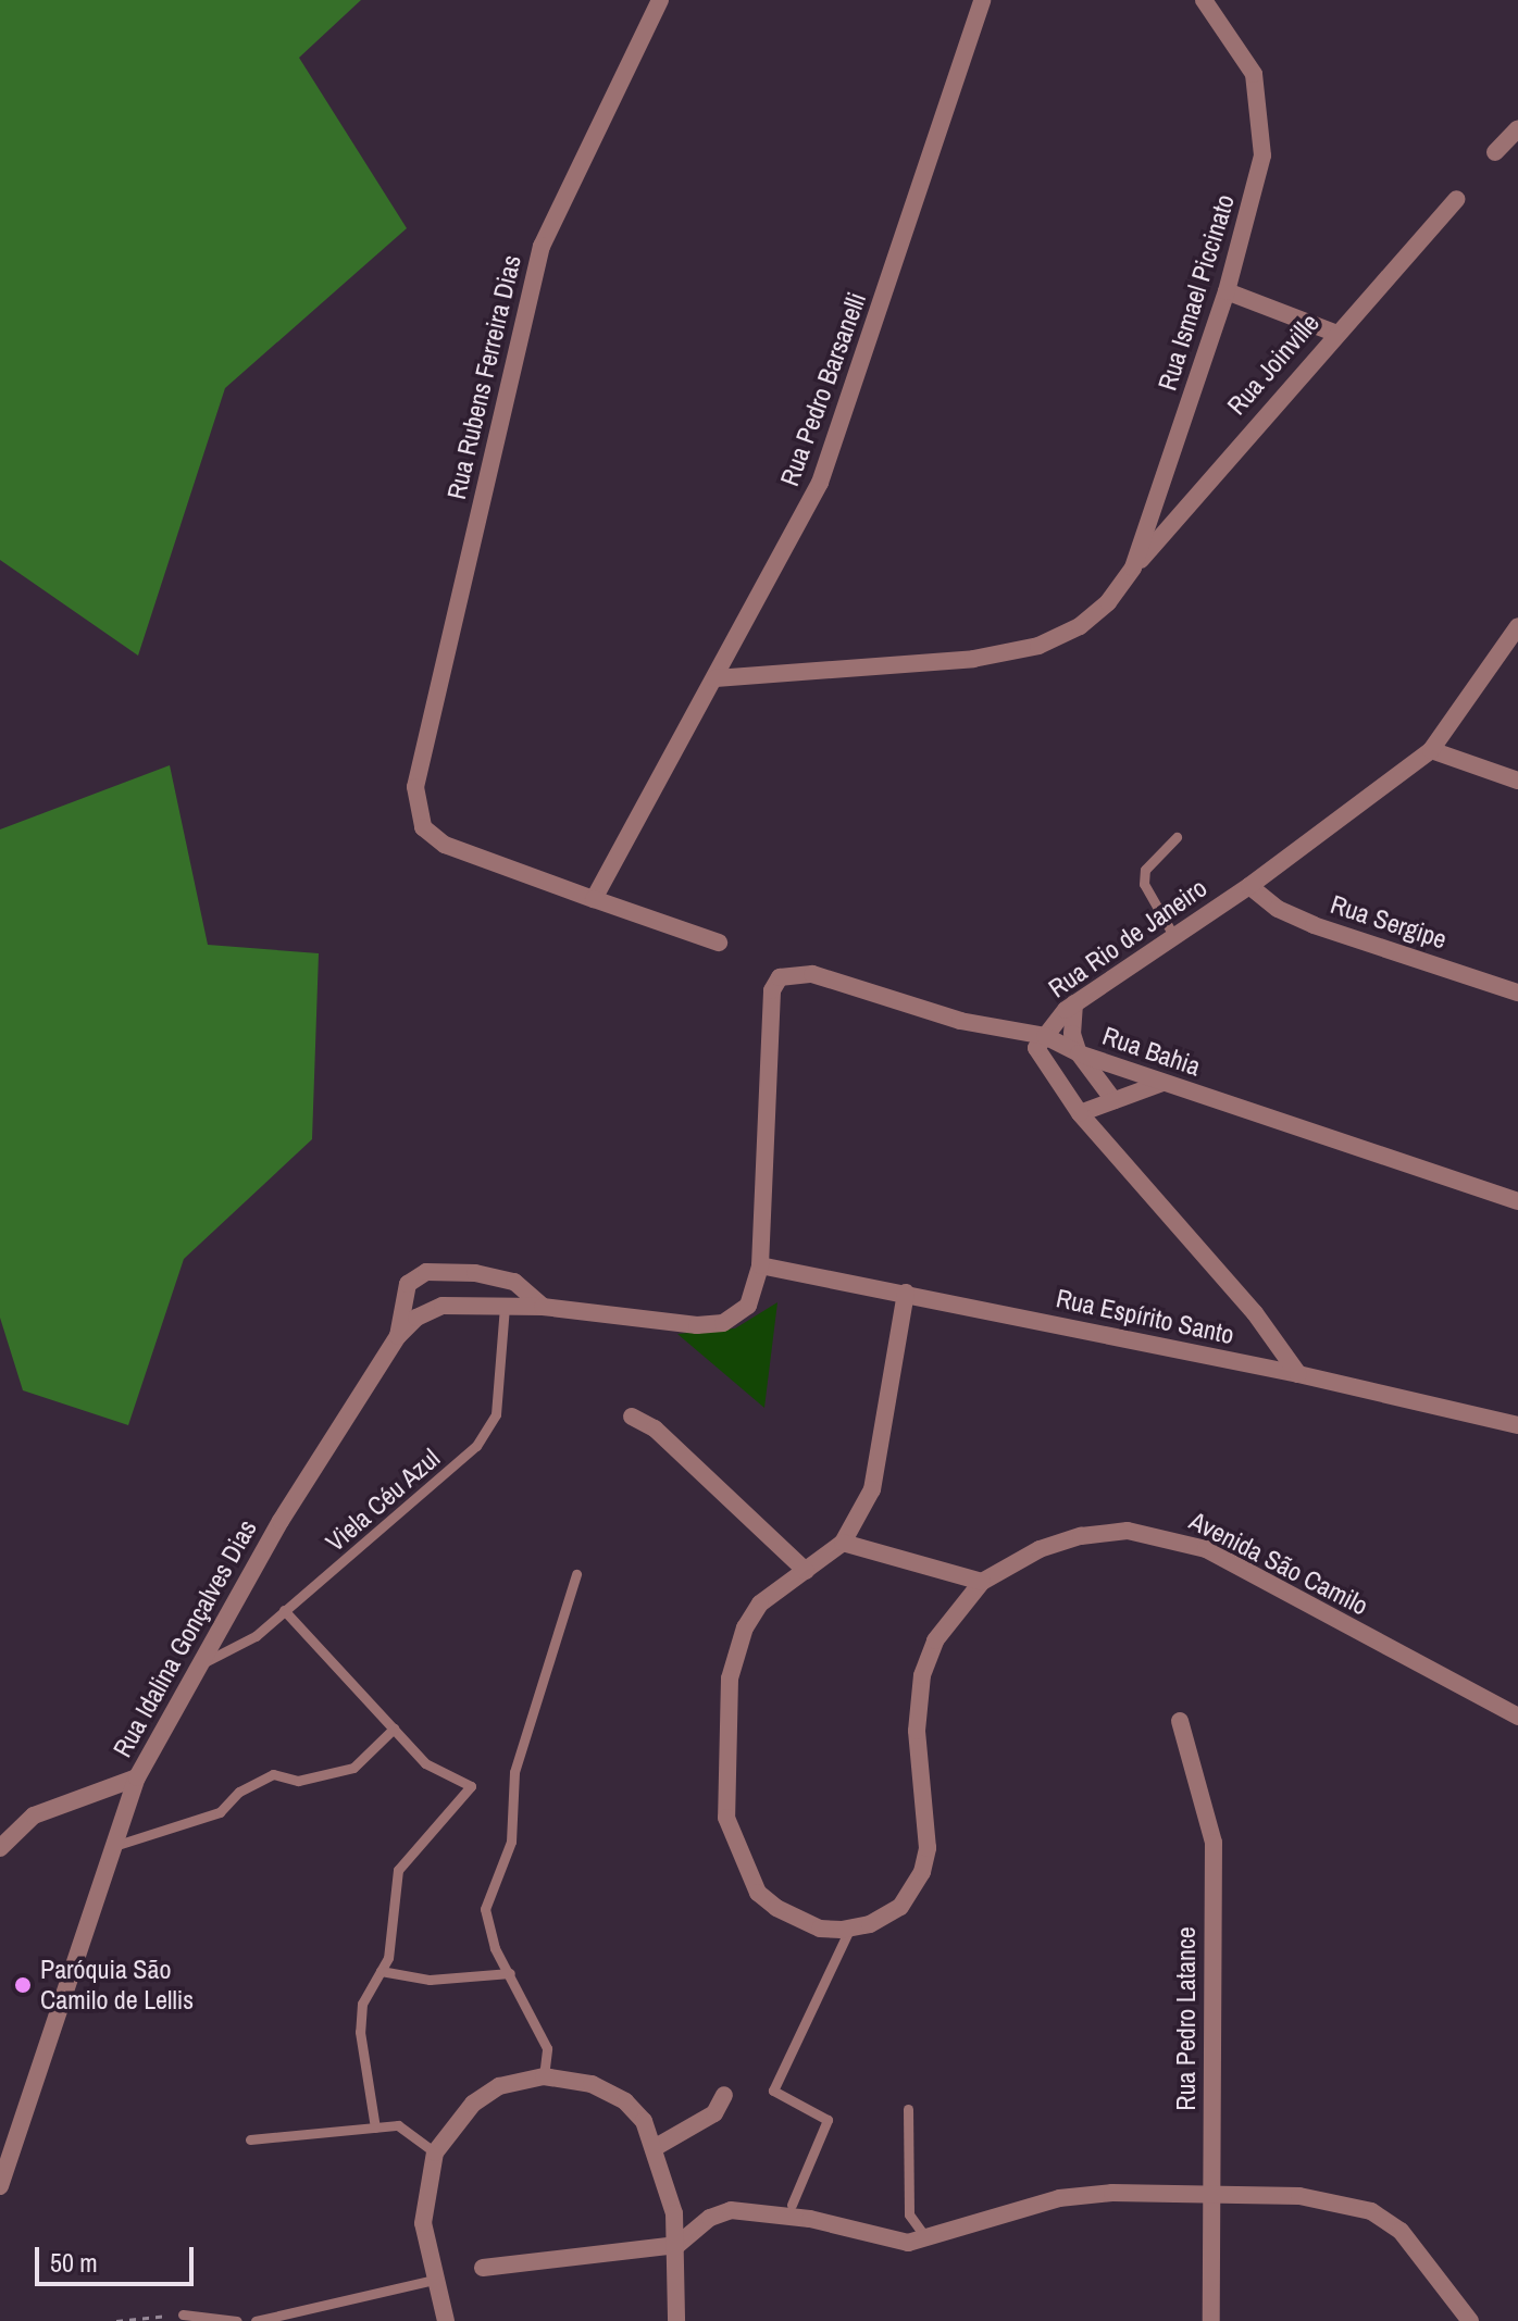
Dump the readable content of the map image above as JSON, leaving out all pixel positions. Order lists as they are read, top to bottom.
{
  "streets": {
    "street": [
      "Rua Ismael Piccinato",
      "Rua Joinville",
      "Rua Rubens Ferreira Dias",
      "Rua Pedro Barsanelli",
      "Rua Sergipe",
      "Rua Rio de Janeiro",
      "Rua Bahia",
      "Rua Espírito Santo",
      "Avenida São Camilo",
      "Rua Idalina Gonçalves Dias",
      "Rua Pedro Latance"
    ],
    "lane": ["Viela Céu Azul"]
  },
  "crossings": [
    ["Rua Ismael Piccinato", "Rua Joinville"],
    ["Rua Ismael Piccinato", "Rua Pedro Barsanelli"],
    ["Rua Rubens Ferreira Dias", "Rua Pedro Barsanelli"],
    ["Rua Sergipe", "Rua Rio de Janeiro"],
    ["Rua Rio de Janeiro", "Rua Bahia"],
    ["Rua Rio de Janeiro", "Rua Espírito Santo"],
    ["Rua Bahia", "Rua Espírito Santo"],
    ["Rua Espírito Santo", "Avenida São Camilo"],
    ["Viela Céu Azul", "Rua Idalina Gonçalves Dias"]
  ],
  "places": ["Paróquia São Camilo de Lellis"],
  "scale_bar": "50 m"
}
